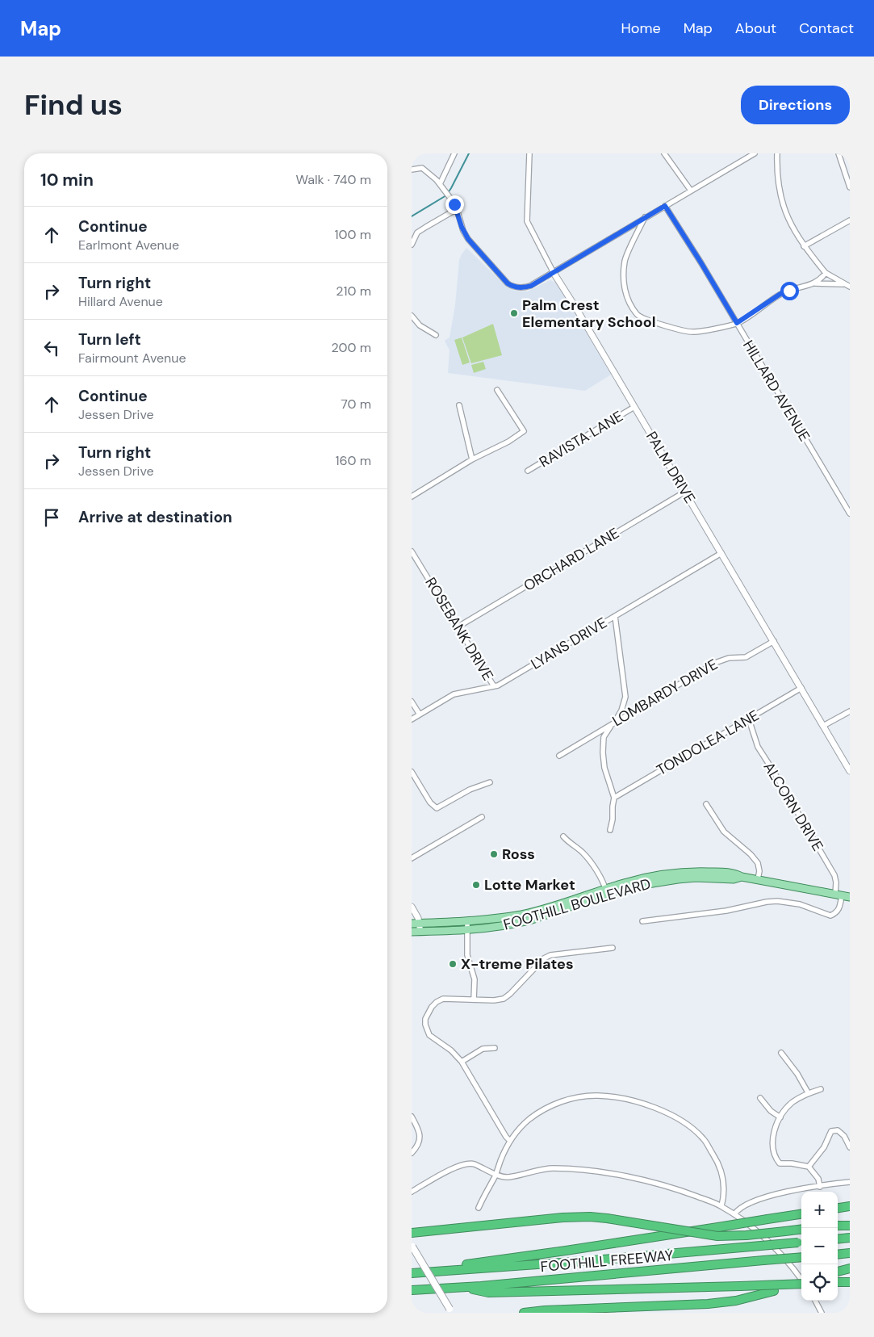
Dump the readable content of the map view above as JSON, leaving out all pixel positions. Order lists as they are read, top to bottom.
{
  "streets": {
    "highway": ["FOOTHILL FREEWAY"],
    "main road": ["FOOTHILL BOULEVARD"],
    "street": [
      "HILLARD AVENUE",
      "RAVISTA LANE",
      "PALM DRIVE",
      "ORCHARD LANE",
      "ROSEBANK DRIVE",
      "LYANS DRIVE",
      "LOMBARDY DRIVE",
      "TONDOLEA LANE",
      "ALCORN DRIVE"
    ]
  },
  "crossings": [
    ["RAVISTA LANE", "PALM DRIVE"],
    ["PALM DRIVE", "ORCHARD LANE"],
    ["PALM DRIVE", "LYANS DRIVE"],
    ["PALM DRIVE", "LOMBARDY DRIVE"],
    ["PALM DRIVE", "TONDOLEA LANE"],
    ["ORCHARD LANE", "ROSEBANK DRIVE"],
    ["ROSEBANK DRIVE", "LYANS DRIVE"],
    ["TONDOLEA LANE", "ALCORN DRIVE"],
    ["ALCORN DRIVE", "FOOTHILL BOULEVARD"]
  ],
  "places": [
    "Palm Crest Elementary School",
    "Ross",
    "Lotte Market",
    "X-treme Pilates"
  ],
  "page": {
    "header": "Map",
    "nav": [
      "Home",
      "Map",
      "About",
      "Contact"
    ],
    "buttons": "Directions",
    "title": "Find us",
    "heading": ["10 min", "Walk · 740 m"],
    "list": [
      ["Continue", "Earlmont Avenue", "100 m"],
      ["Turn right", "Hillard Avenue", "210 m"],
      ["Turn left", "Fairmount Avenue", "200 m"],
      ["Continue", "Jessen Drive", "70 m"],
      ["Turn right", "Jessen Drive", "160 m"],
      "Arrive at destination"
    ],
    "map_buttons": ["+", "−"]
  }
}
